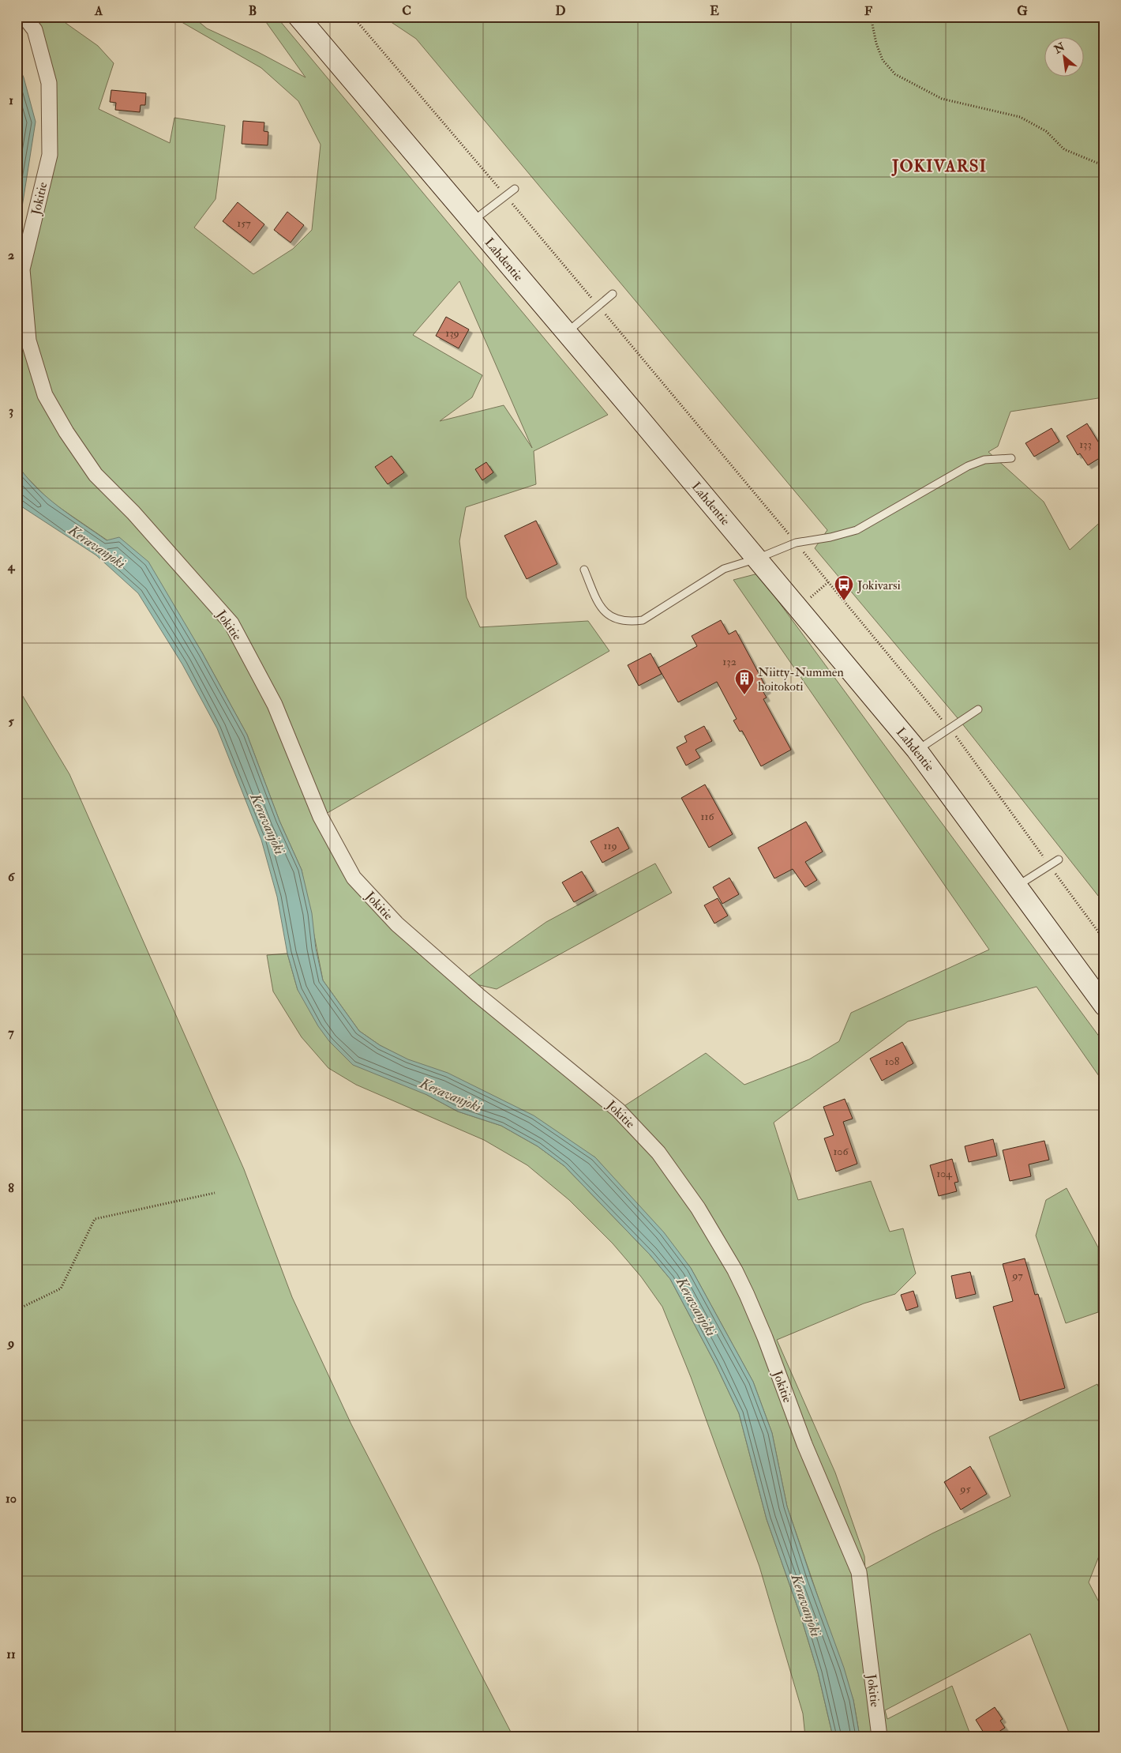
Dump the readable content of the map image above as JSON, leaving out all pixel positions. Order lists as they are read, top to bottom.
{
  "streets": {
    "main road": ["Lahdentie"],
    "street": ["Jokitie"]
  },
  "districts": ["JOKIVARSI"],
  "water": ["Keravanjoki"],
  "places": {
    "bus stop": ["Jokivarsi"],
    "building": ["Niitty-Nummen hoitokoti"]
  },
  "house_numbers": [
    "157",
    "139",
    "133",
    "132",
    "116",
    "119",
    "108",
    "106",
    "104",
    "97",
    "95"
  ],
  "north": "top left",
  "grid": {
    "columns": [
      "A",
      "B",
      "C",
      "D",
      "E",
      "F",
      "G"
    ],
    "rows": [
      "1",
      "2",
      "3",
      "4",
      "5",
      "6",
      "7",
      "8",
      "9",
      "10",
      "11"
    ]
  }
}
